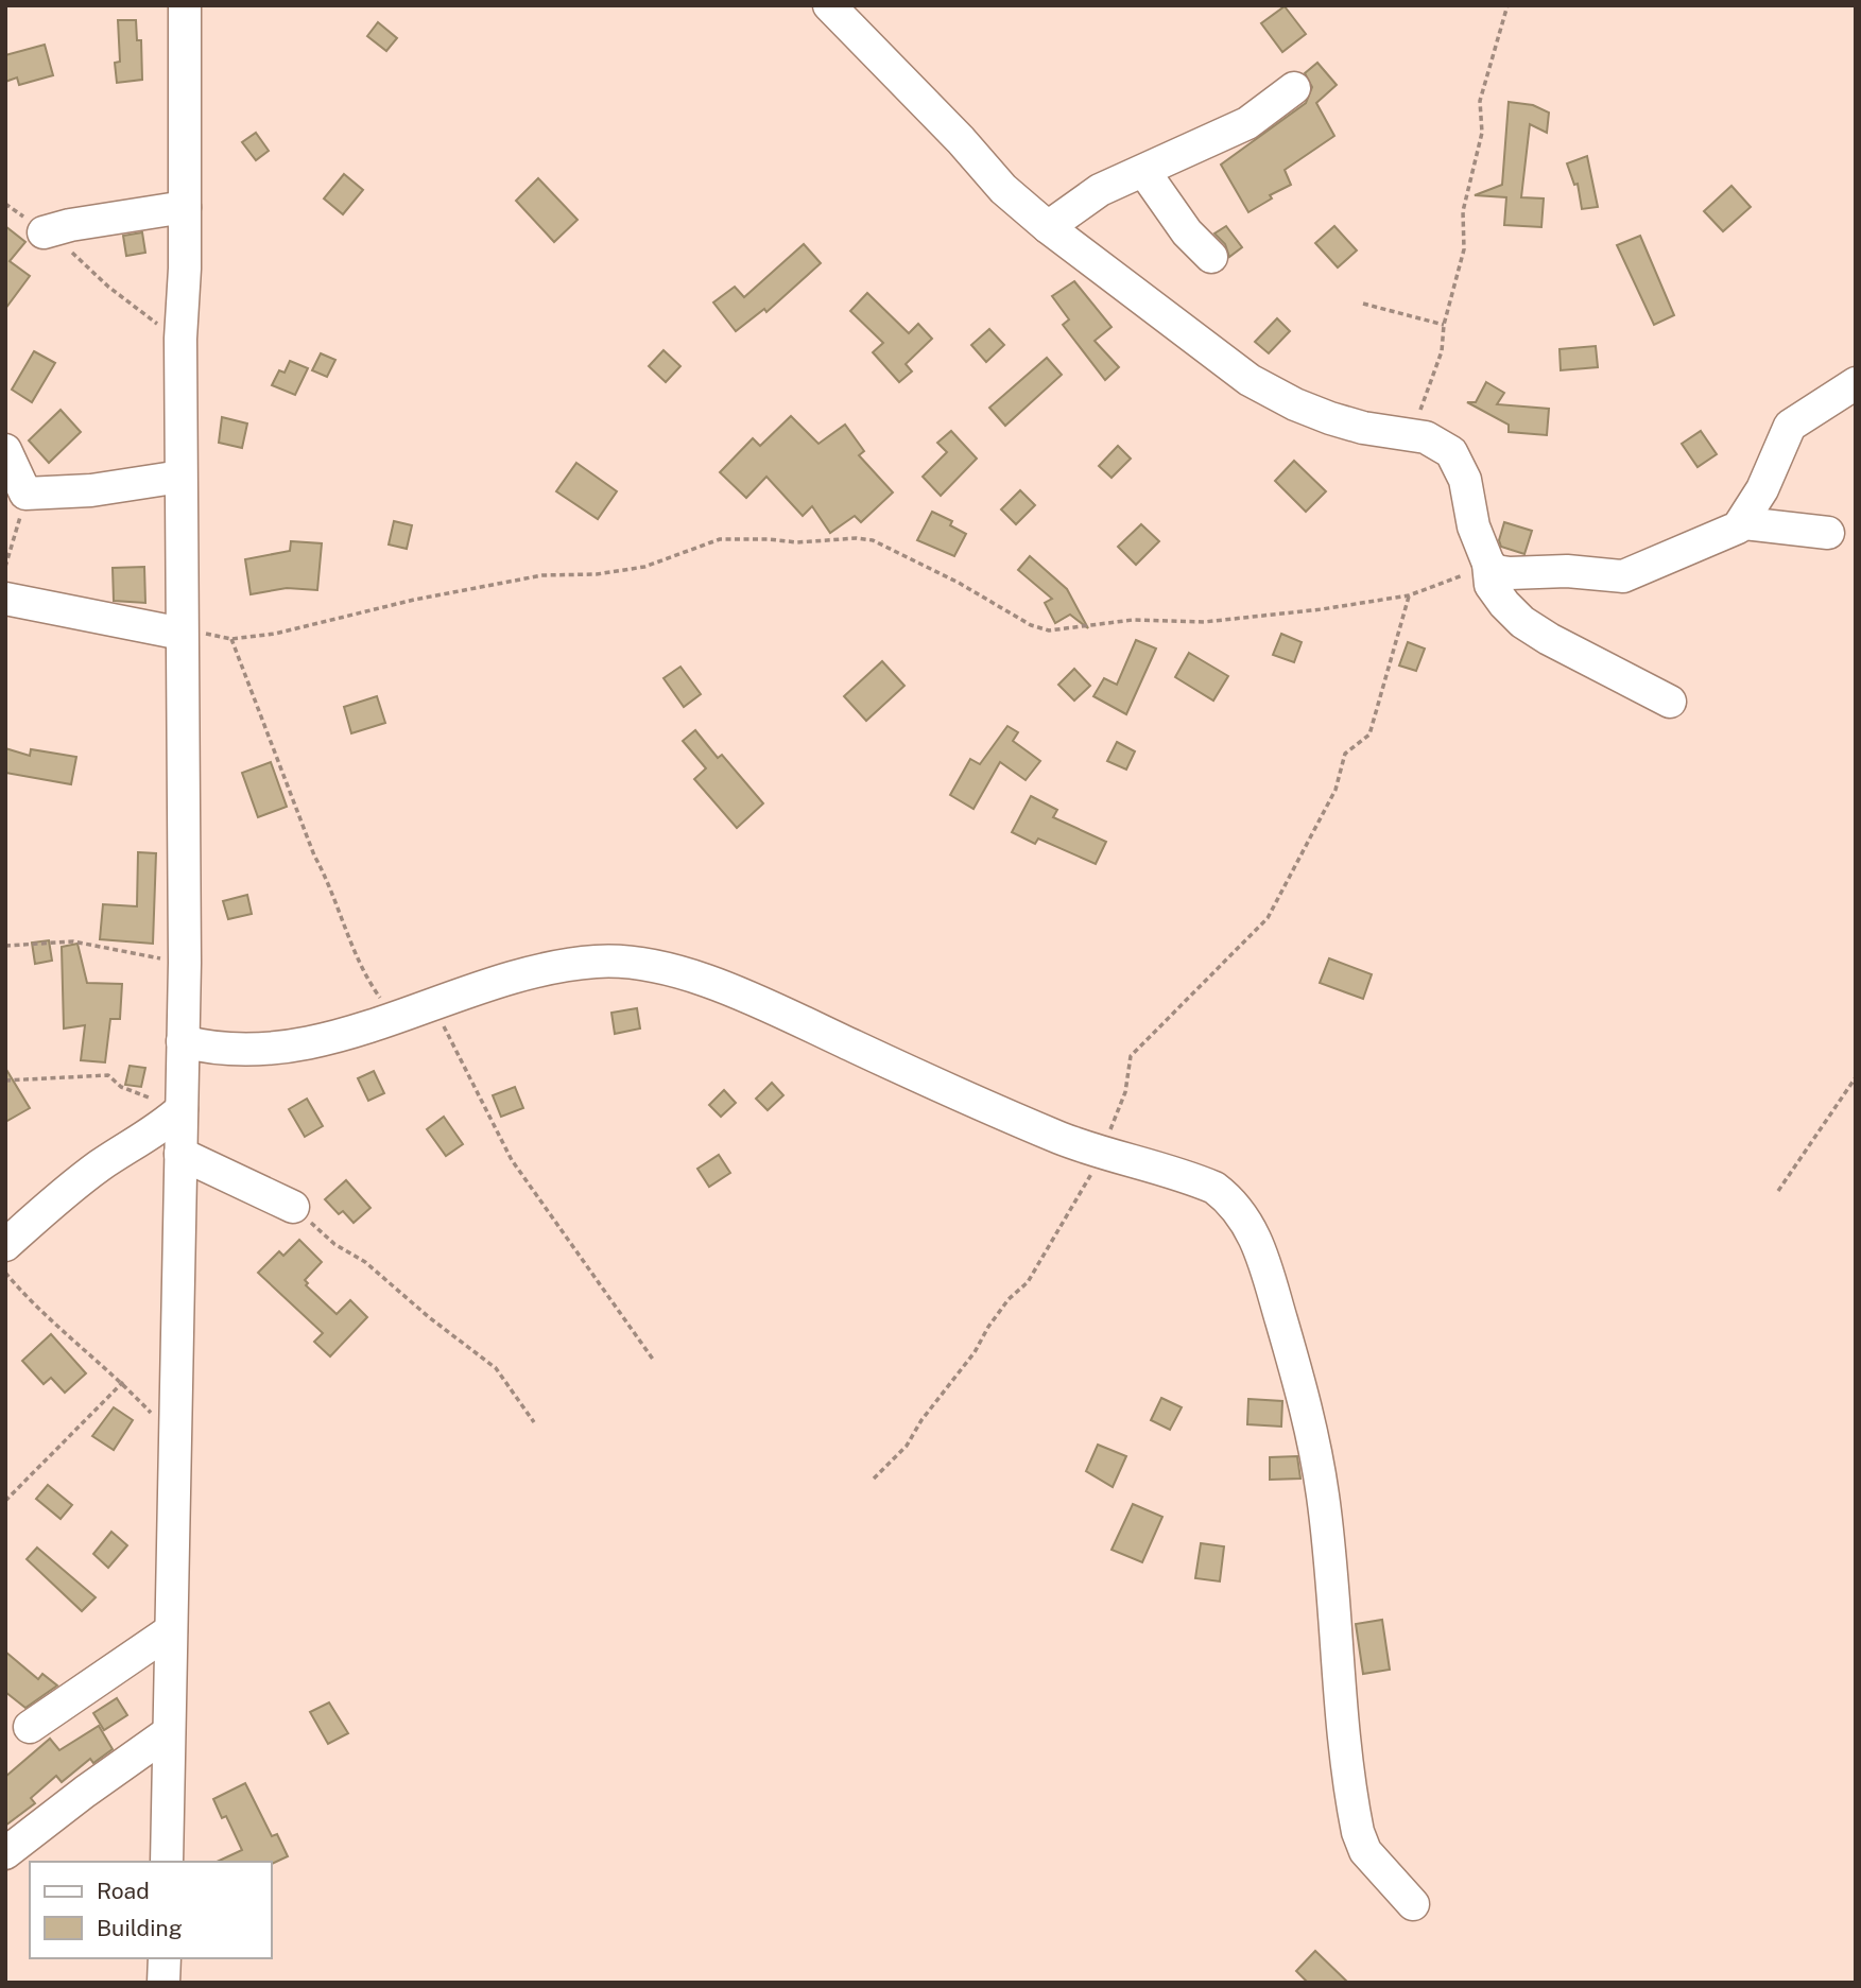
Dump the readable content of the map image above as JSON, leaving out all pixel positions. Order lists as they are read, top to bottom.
{
  "legend": ["Road", "Building"]
}
